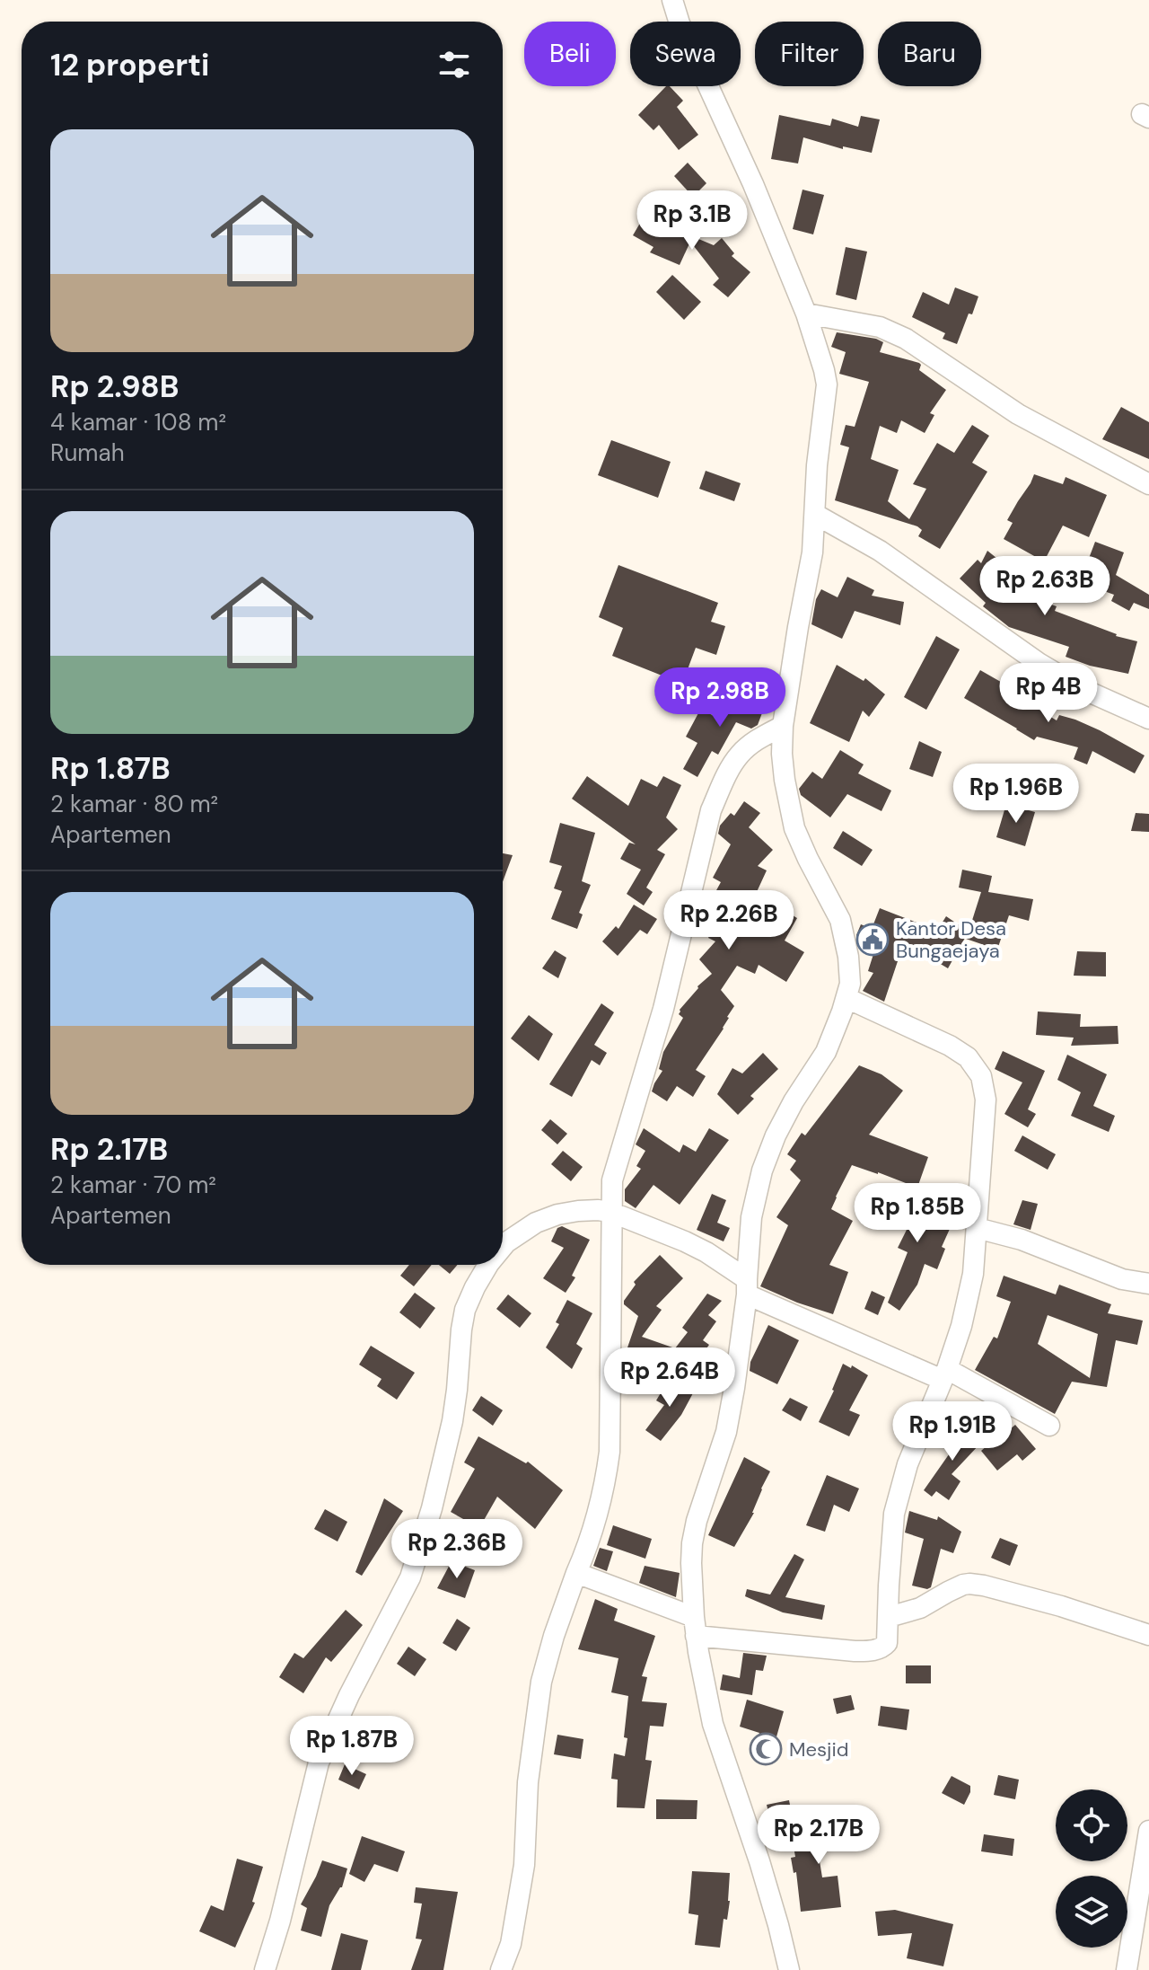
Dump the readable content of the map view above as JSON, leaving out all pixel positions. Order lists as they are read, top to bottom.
{
  "places": {
    "public building": ["Kantor Desa Bungaejaya"],
    "mosque": ["Mesjid"]
  },
  "page": {
    "chip": [
      "Beli",
      "Sewa",
      "Filter",
      "Baru"
    ],
    "heading": "12 properti",
    "list": [
      {
        "name": "Rp 2.98B",
        "note": "4 kamar · 108 m² · Rumah"
      },
      {
        "name": "Rp 1.87B",
        "note": "2 kamar · 80 m² · Apartemen"
      },
      {
        "name": "Rp 2.17B",
        "note": "2 kamar · 70 m² · Apartemen"
      }
    ],
    "price": [
      "Rp 3.1B",
      "Rp 2.63B",
      "Rp 4B",
      "Rp 2.98B",
      "Rp 1.96B",
      "Rp 2.26B",
      "Rp 1.85B",
      "Rp 2.64B",
      "Rp 1.91B",
      "Rp 2.36B",
      "Rp 1.87B",
      "Rp 2.17B"
    ]
  }
}
